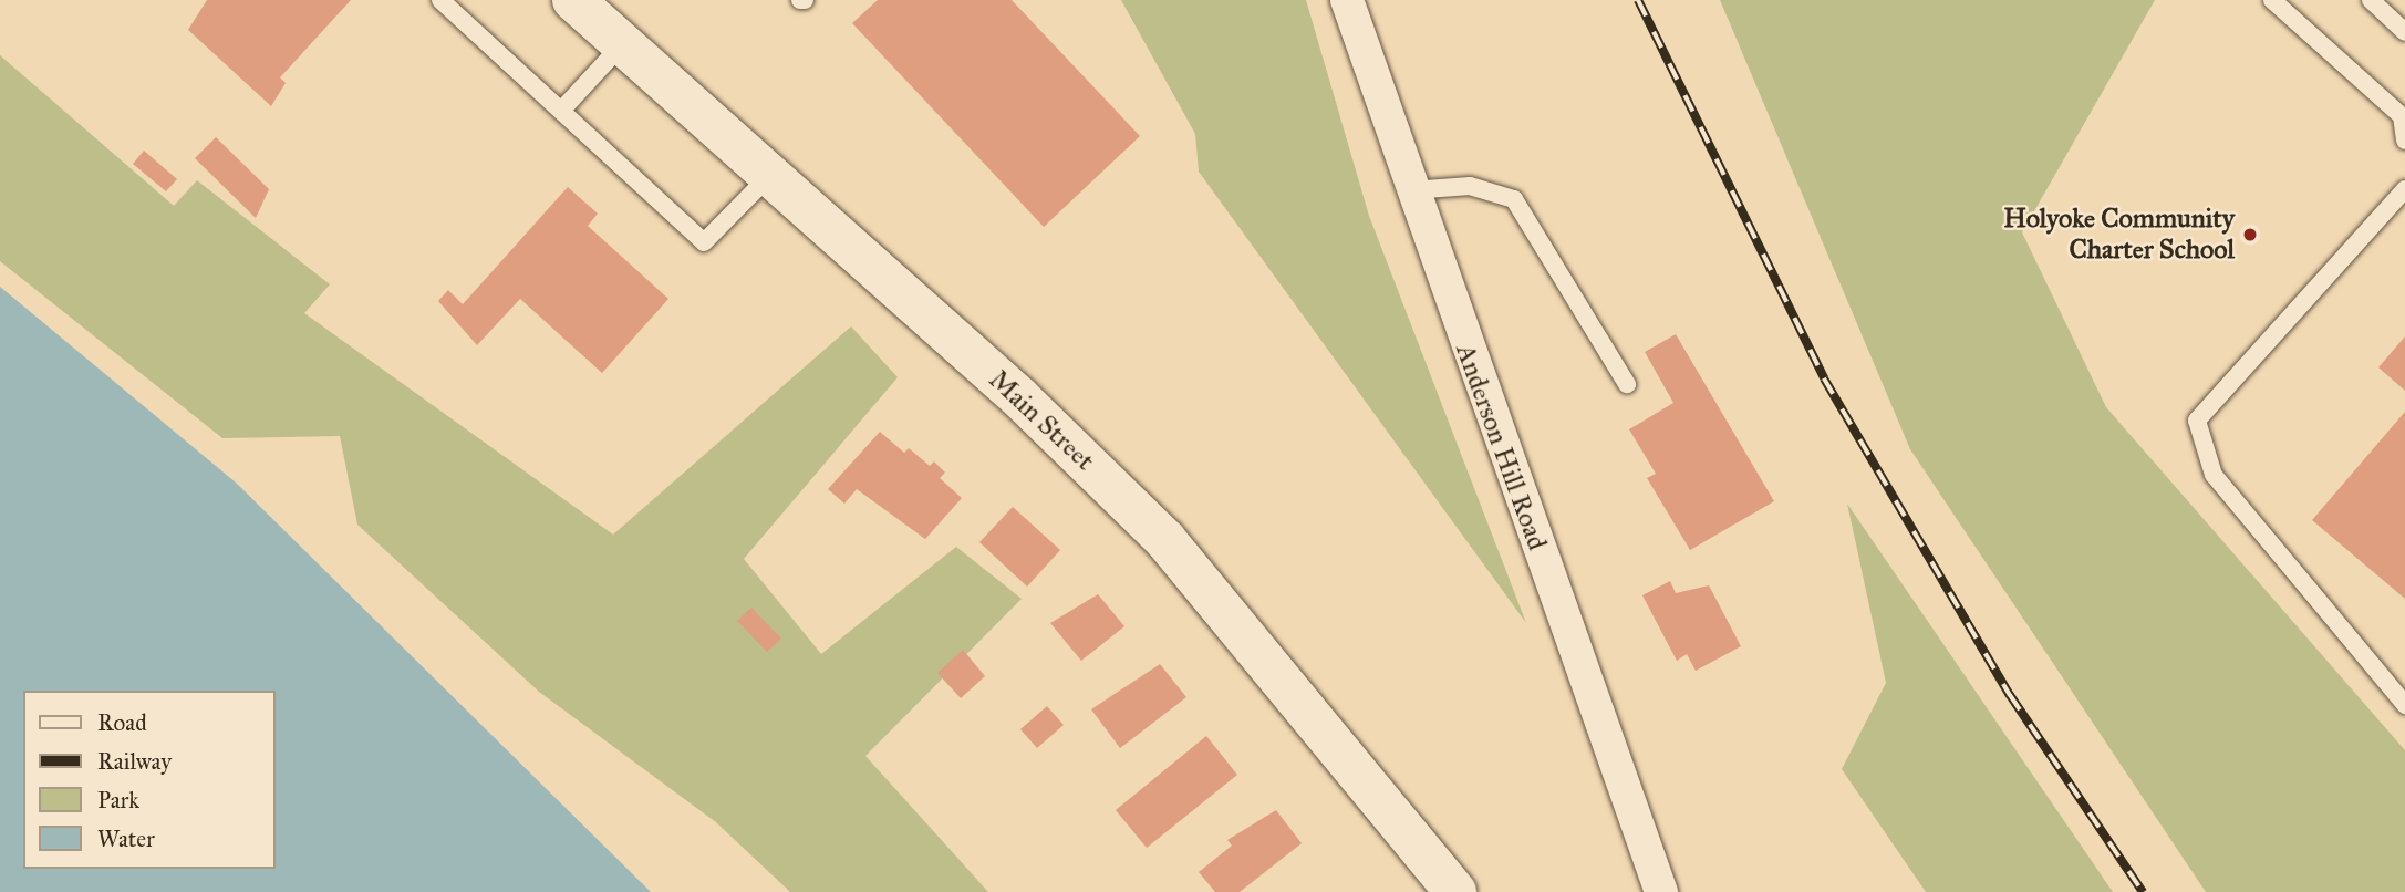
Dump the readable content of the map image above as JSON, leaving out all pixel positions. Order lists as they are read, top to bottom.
{
  "streets": {
    "main road": ["Main Street"],
    "street": ["Anderson Hill Road"]
  },
  "places": ["Holyoke Community Charter School"],
  "legend": [
    "Road",
    "Railway",
    "Park",
    "Water"
  ]
}
